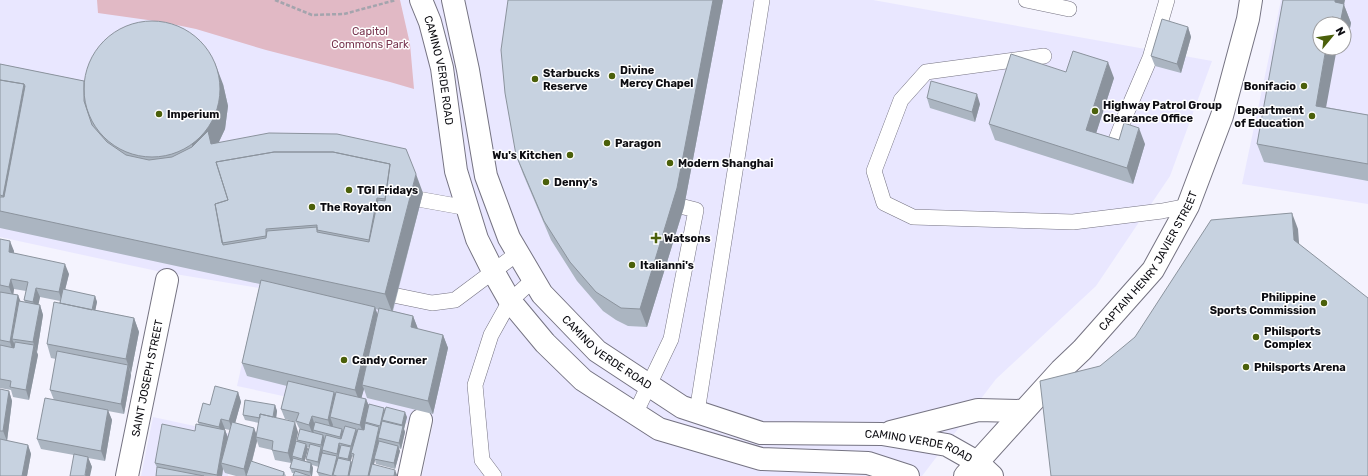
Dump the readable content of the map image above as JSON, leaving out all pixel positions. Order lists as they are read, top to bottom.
{
  "streets": {
    "street": ["CAMINO VERDE ROAD", "CAPTAIN HENRY JAVIER STREET", "SAINT JOSEPH STREET"]
  },
  "crossings": [
    ["CAMINO VERDE ROAD", "CAPTAIN HENRY JAVIER STREET"]
  ],
  "parks": ["Capitol Commons Park"],
  "places": {
    "other": [
      "Divine Mercy Chapel",
      "Starbucks Reserve",
      "Bonifacio",
      "Highway Patrol Group Clearance Office",
      "Imperium",
      "Department of Education",
      "Paragon",
      "Wu's Kitchen",
      "Modern Shanghai",
      "Denny's",
      "TGI Fridays",
      "The Royalton",
      "Italianni's",
      "Philippine Sports Commission",
      "Philsports Complex",
      "Candy Corner",
      "Philsports Arena"
    ],
    "health": ["Watsons"]
  },
  "north": "top right"
}
